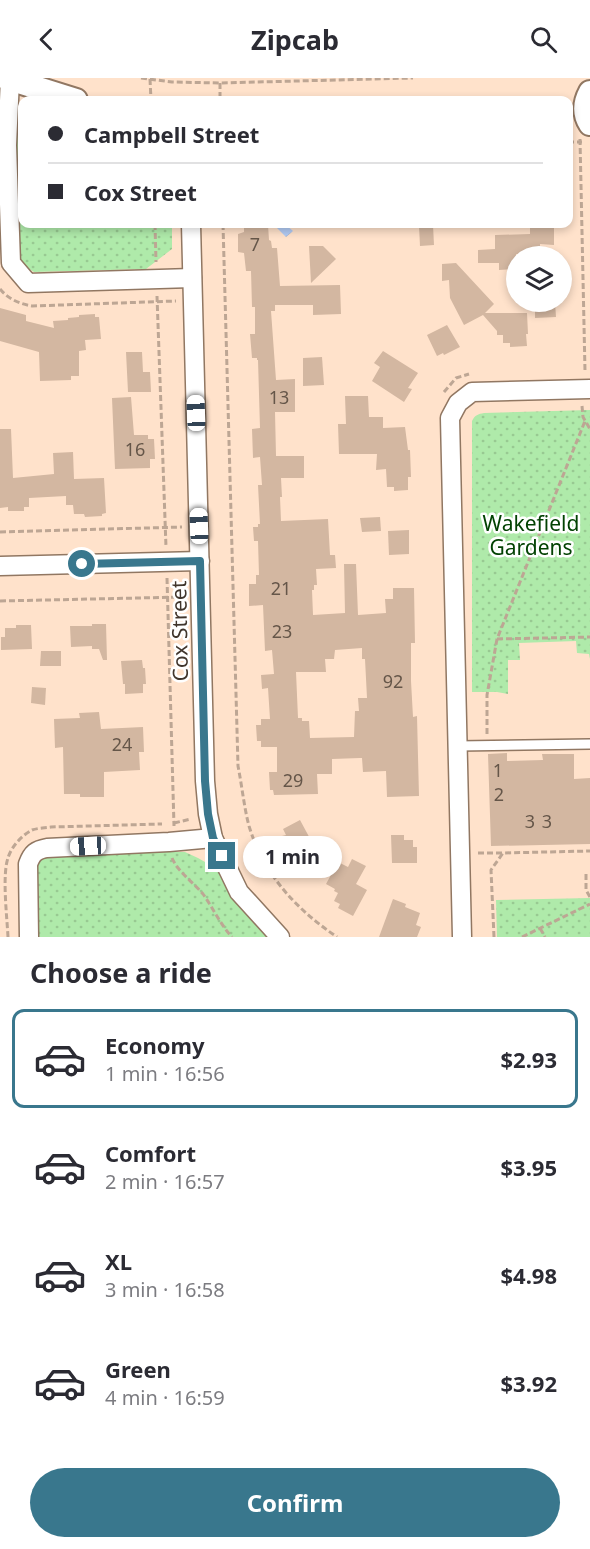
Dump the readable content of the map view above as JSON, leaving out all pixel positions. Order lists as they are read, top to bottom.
{
  "streets": {
    "street": ["Cox Street"]
  },
  "parks": ["Wakefield Gardens"],
  "house_numbers": [
    "7",
    "13",
    "16",
    "21",
    "23",
    "92",
    "24",
    "1",
    "29",
    "2",
    "3",
    "3"
  ],
  "page": {
    "header": "Zipcab",
    "banner": ["Campbell Street", "Cox Street"],
    "bubble": "1 min",
    "heading": "Choose a ride",
    "list": [
      {
        "name": "Economy",
        "note": "1 min · 16:56",
        "value": "$2.93"
      },
      {
        "name": "Comfort",
        "note": "2 min · 16:57",
        "value": "$3.95"
      },
      {
        "name": "XL",
        "note": "3 min · 16:58",
        "value": "$4.98"
      },
      {
        "name": "Green",
        "note": "4 min · 16:59",
        "value": "$3.92"
      }
    ],
    "buttons": "Confirm"
  }
}
